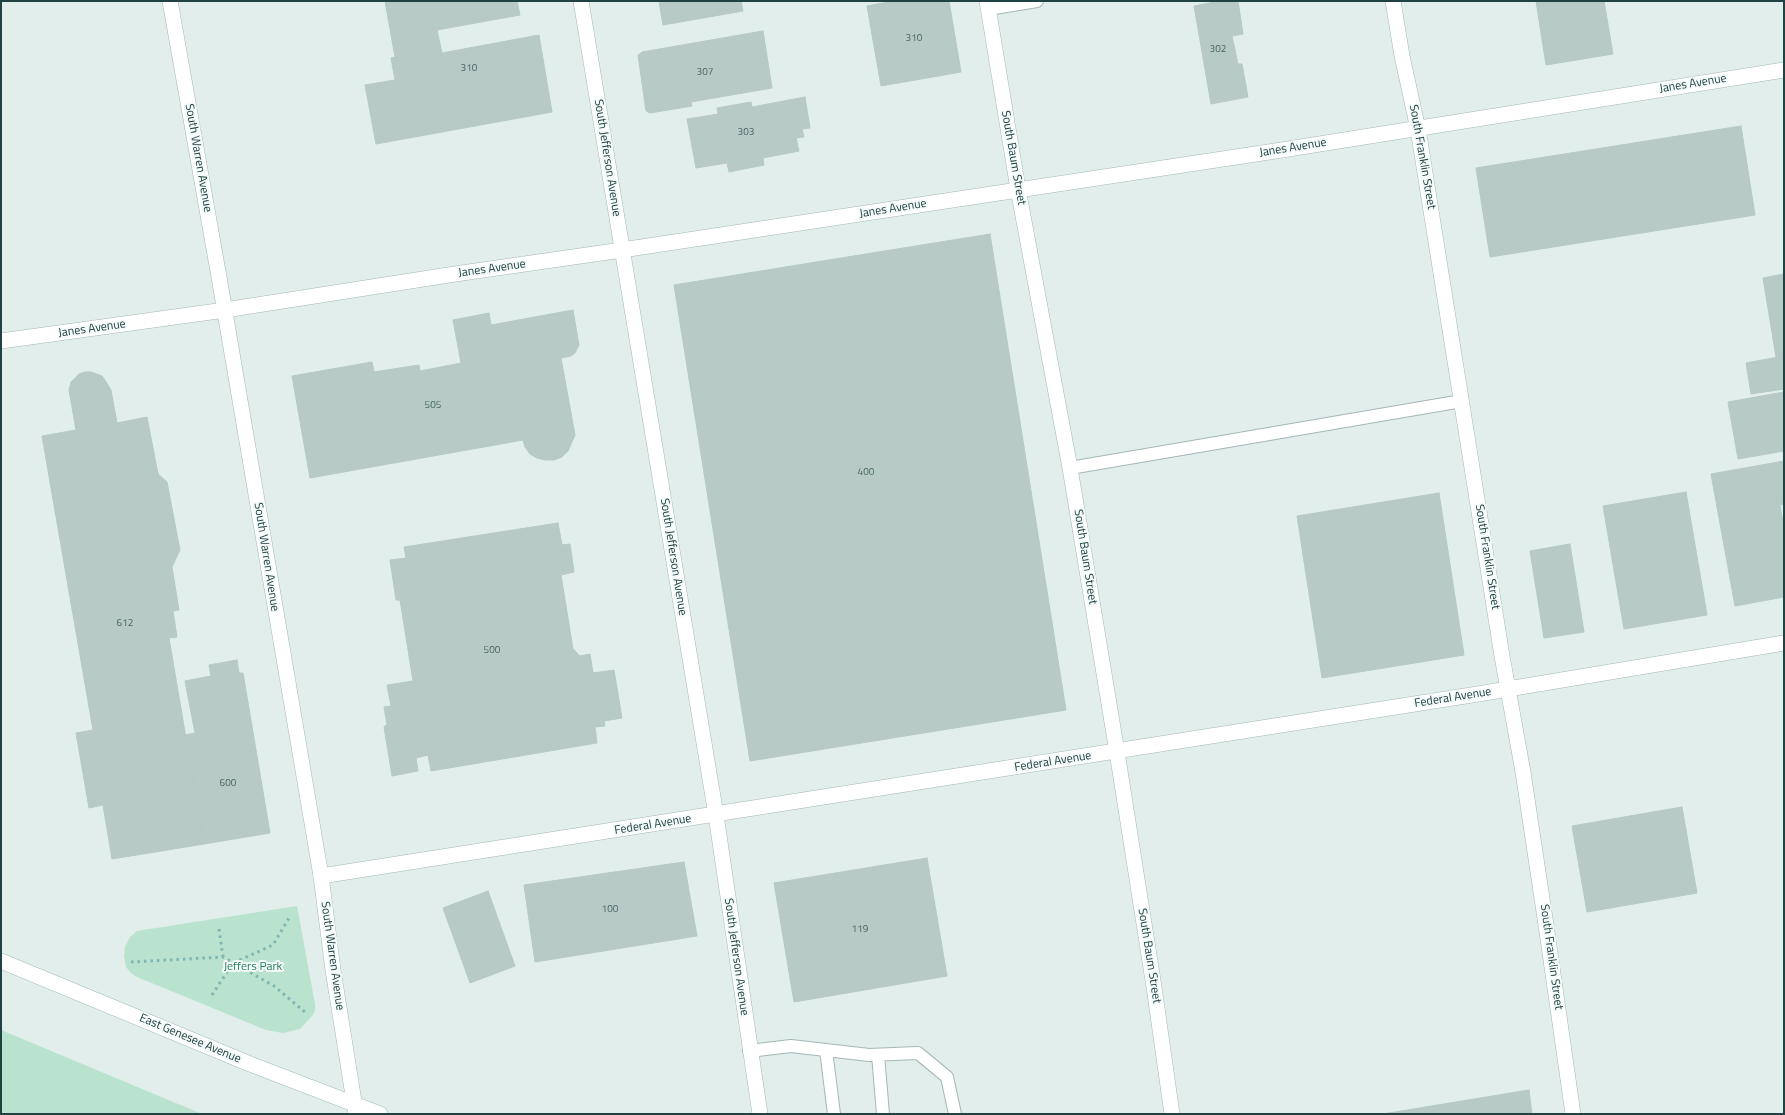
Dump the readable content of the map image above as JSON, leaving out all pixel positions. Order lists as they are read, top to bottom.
{
  "streets": {
    "street": [
      "Janes Avenue",
      "South Franklin Street",
      "South Warren Avenue",
      "South Jefferson Avenue",
      "South Baum Street",
      "Federal Avenue",
      "East Genesee Avenue"
    ]
  },
  "crossings": [
    ["Janes Avenue", "South Franklin Street"],
    ["Janes Avenue", "South Warren Avenue"],
    ["Janes Avenue", "South Jefferson Avenue"],
    ["Janes Avenue", "South Baum Street"],
    ["South Franklin Street", "Federal Avenue"],
    ["South Warren Avenue", "Federal Avenue"],
    ["South Warren Avenue", "East Genesee Avenue"],
    ["South Jefferson Avenue", "Federal Avenue"],
    ["South Baum Street", "Federal Avenue"]
  ],
  "parks": ["Jeffers Park"],
  "house_numbers": [
    "310",
    "302",
    "310",
    "307",
    "303",
    "505",
    "400",
    "612",
    "500",
    "600",
    "100",
    "119"
  ]
}
